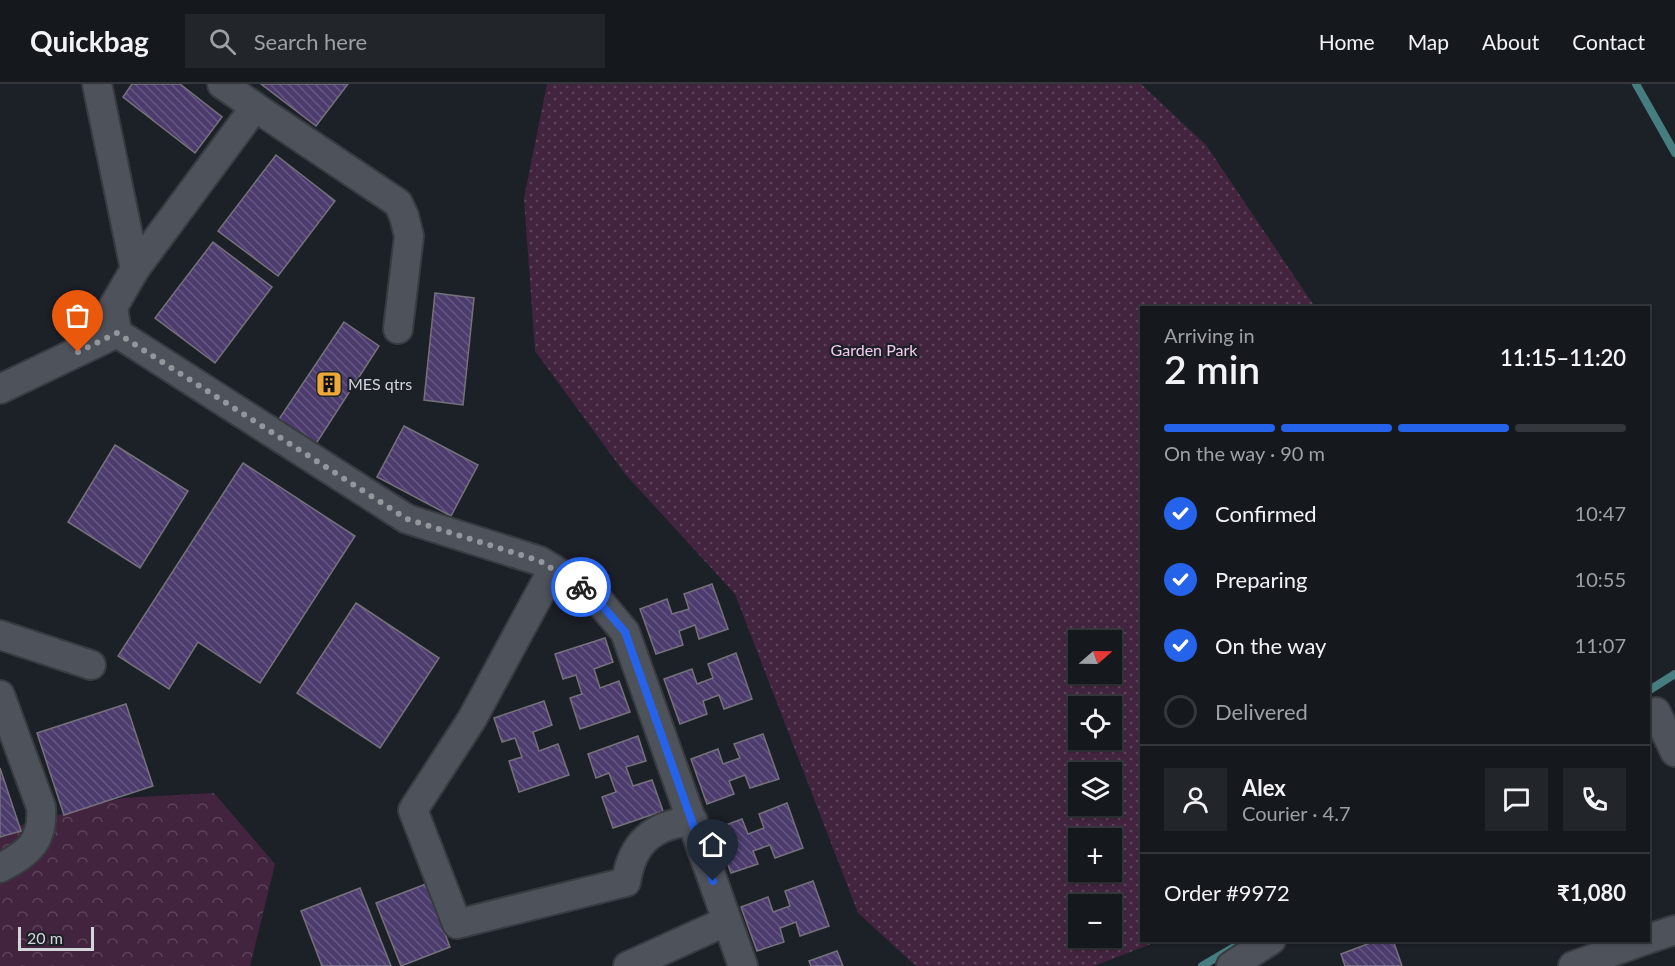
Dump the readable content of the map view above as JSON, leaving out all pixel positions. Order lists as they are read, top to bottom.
{
  "parks": ["Garden Park"],
  "places": {
    "building": ["MES qtrs"]
  },
  "scale_bar": "20 m",
  "north": "right",
  "page": {
    "header": "Quickbag",
    "search": "Search here",
    "nav": [
      "Home",
      "Map",
      "About",
      "Contact"
    ],
    "heading": ["2 min", "Arriving in", "11:15–11:20"],
    "panel": [
      "Alex",
      "Courier · 4.7",
      "Order #9972",
      "₹1,080"
    ],
    "bar": "On the way · 90 m",
    "list": [
      ["Confirmed", "10:47"],
      ["Preparing", "10:55"],
      ["On the way", "11:07"],
      "Delivered"
    ],
    "map_buttons": ["+", "−"],
    "scale": "20 m"
  }
}
